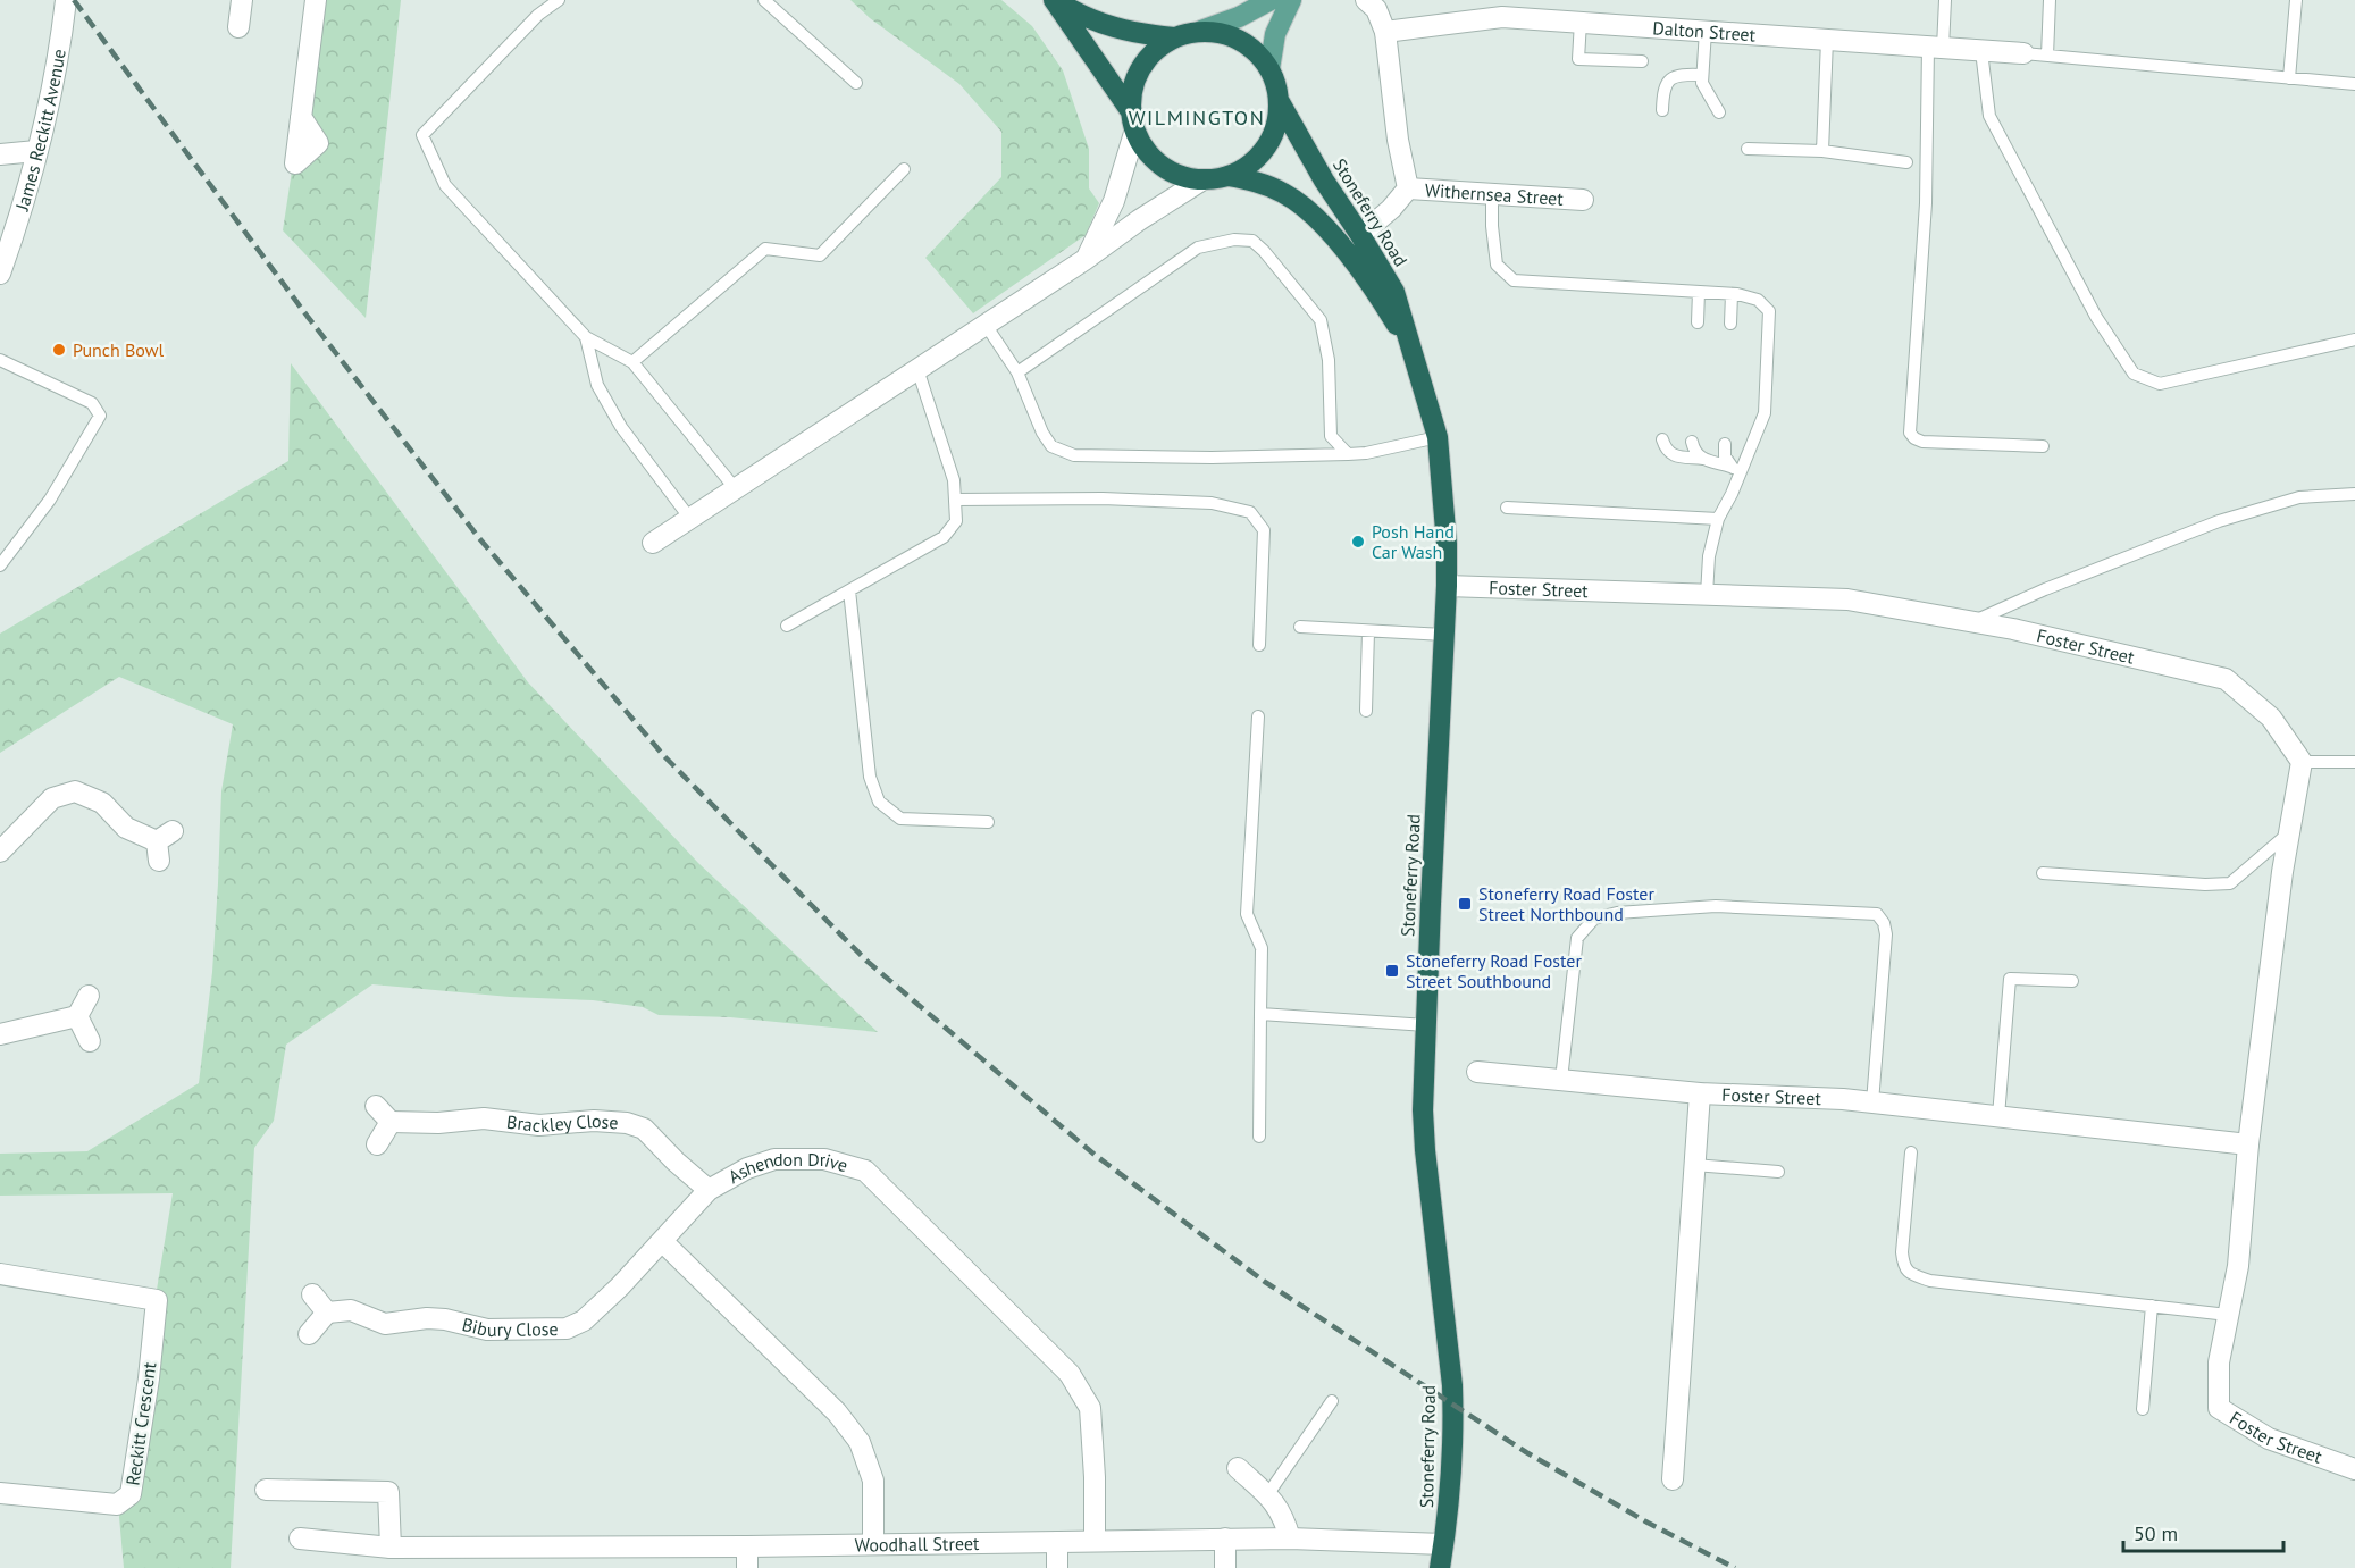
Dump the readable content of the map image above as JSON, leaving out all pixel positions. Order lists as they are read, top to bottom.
{
  "streets": {
    "highway": ["Stoneferry Road"],
    "street": [
      "Dalton Street",
      "James Reckitt Avenue",
      "Withernsea Street",
      "Foster Street",
      "Brackley Close",
      "Ashendon Drive",
      "Bibury Close",
      "Reckitt Crescent",
      "Woodhall Street"
    ]
  },
  "crossings": [
    ["Stoneferry Road", "Foster Street"],
    ["Stoneferry Road", "Woodhall Street"],
    ["Brackley Close", "Ashendon Drive"],
    ["Ashendon Drive", "Bibury Close"],
    ["Ashendon Drive", "Woodhall Street"]
  ],
  "districts": ["WILMINGTON"],
  "places": {
    "other": ["Punch Bowl", "Posh Hand Car Wash"],
    "transit": ["Stoneferry Road Foster Street Northbound", "Stoneferry Road Foster Street Southbound"]
  },
  "scale_bar": "50 m"
}
